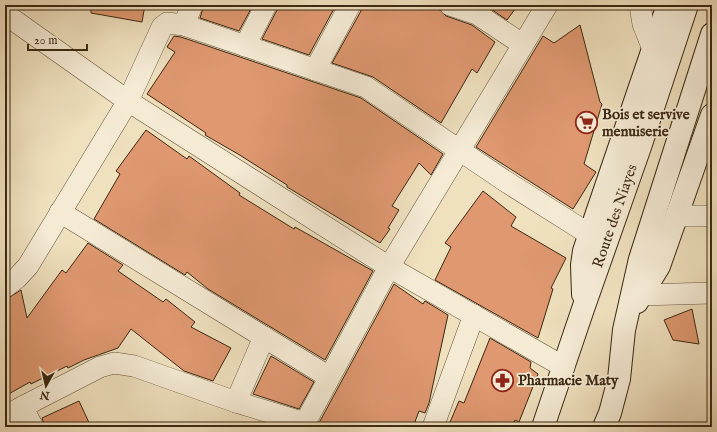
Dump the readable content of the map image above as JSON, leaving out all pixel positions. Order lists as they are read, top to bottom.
{
  "streets": {
    "main road": ["Route des Niayes"]
  },
  "places": {
    "supermarket": ["Bois et servive menuiserie"],
    "pharmacy": ["Pharmacie Maty"]
  },
  "scale_bar": "20 m",
  "north": "bottom"
}
